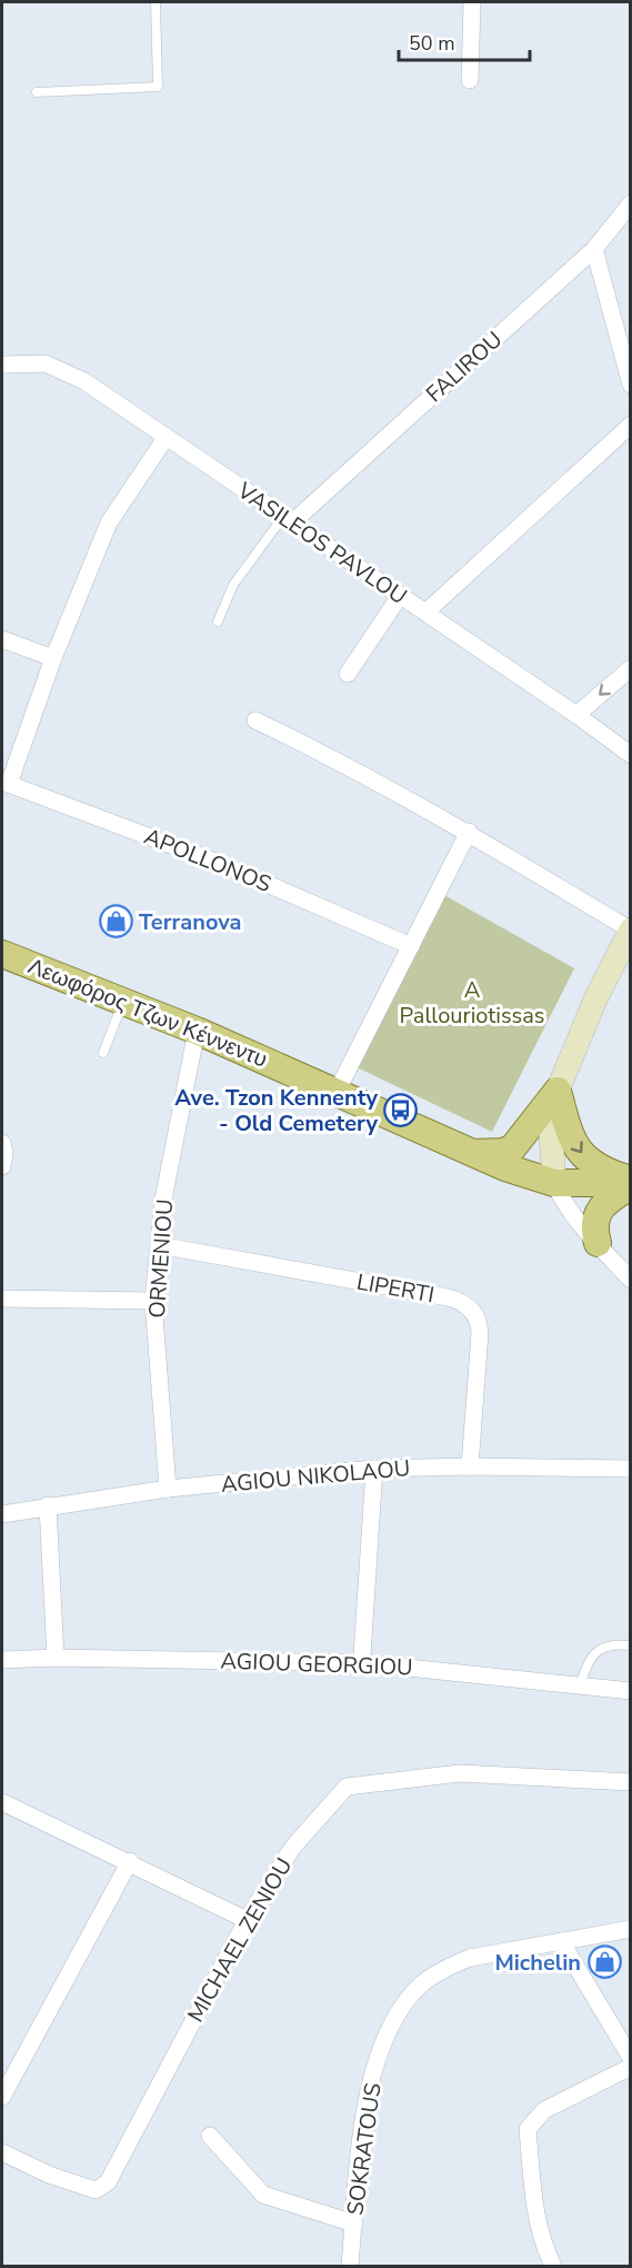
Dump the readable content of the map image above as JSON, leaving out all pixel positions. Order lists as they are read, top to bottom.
{
  "streets": {
    "main road": ["Λεωφόρος Τζων Κέννεντυ"],
    "street": [
      "FALIROU",
      "VASILEOS PAVLOU",
      "APOLLONOS",
      "ORMENIOU",
      "LIPERTI",
      "AGIOU NIKOLAOU",
      "AGIOU GEORGIOU",
      "MICHAEL ZENIOU",
      "SOKRATOUS"
    ]
  },
  "crossings": [
    ["FALIROU", "VASILEOS PAVLOU"],
    ["Λεωφόρος Τζων Κέννεντυ", "ORMENIOU"],
    ["ORMENIOU", "LIPERTI"],
    ["ORMENIOU", "AGIOU NIKOLAOU"],
    ["LIPERTI", "AGIOU NIKOLAOU"]
  ],
  "parks": ["A Pallouriotissas"],
  "places": {
    "shop": ["Terranova", "Michelin"],
    "bus stop": ["Ave. Tzon Kennenty - Old Cemetery"]
  },
  "scale_bar": "50 m"
}
